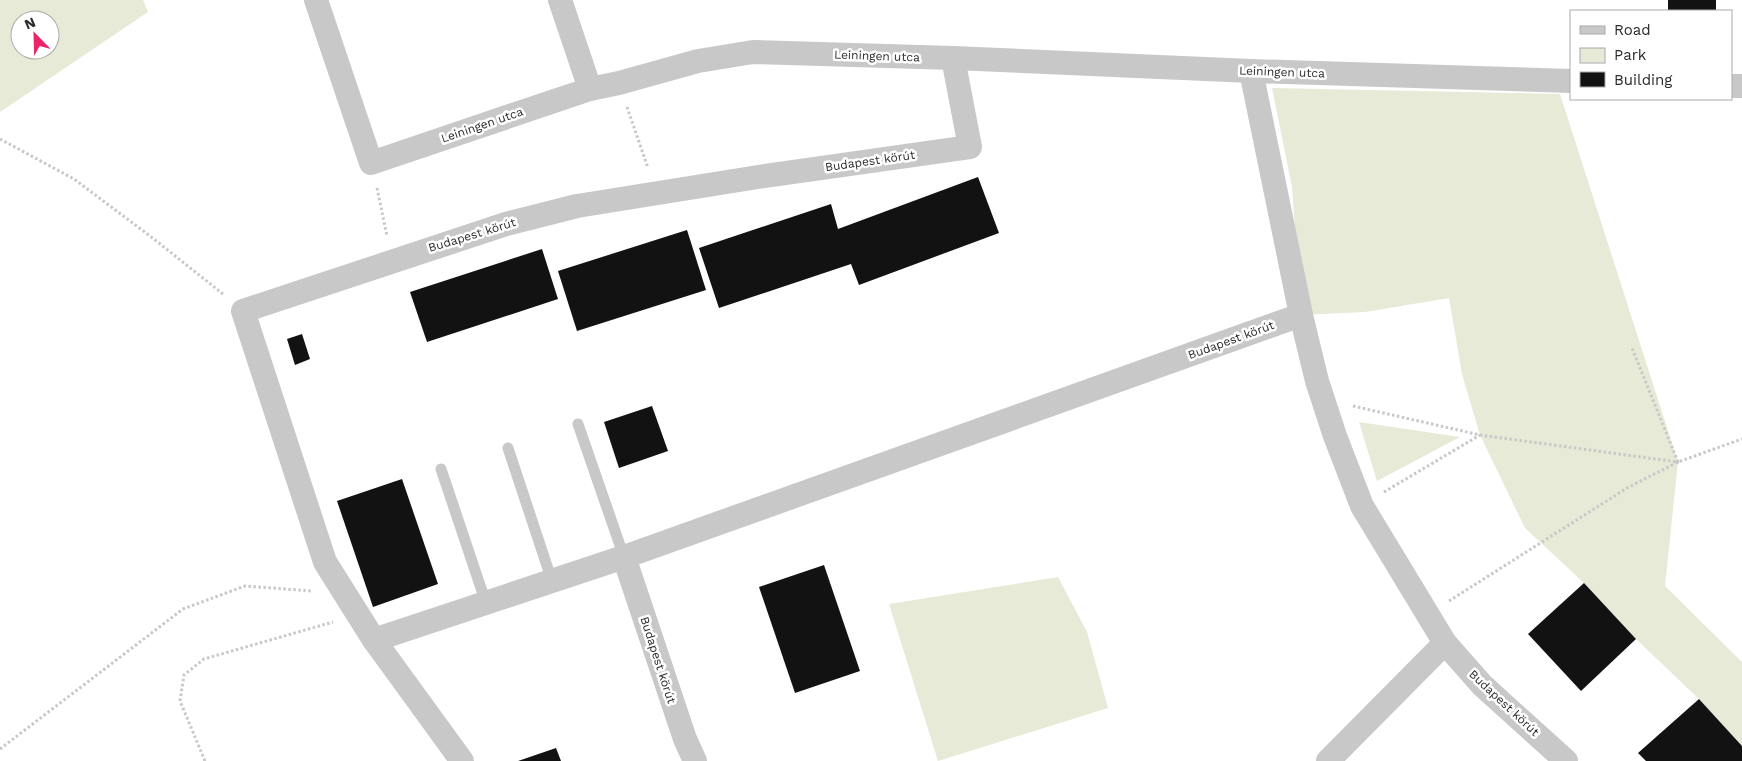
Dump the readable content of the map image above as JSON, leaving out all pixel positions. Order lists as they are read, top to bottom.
{
  "streets": {
    "street": ["Leiningen utca", "Budapest körút"]
  },
  "crossings": [
    ["Leiningen utca", "Budapest körút"]
  ],
  "legend": ["Road", "Park", "Building"],
  "north": "top left"
}
